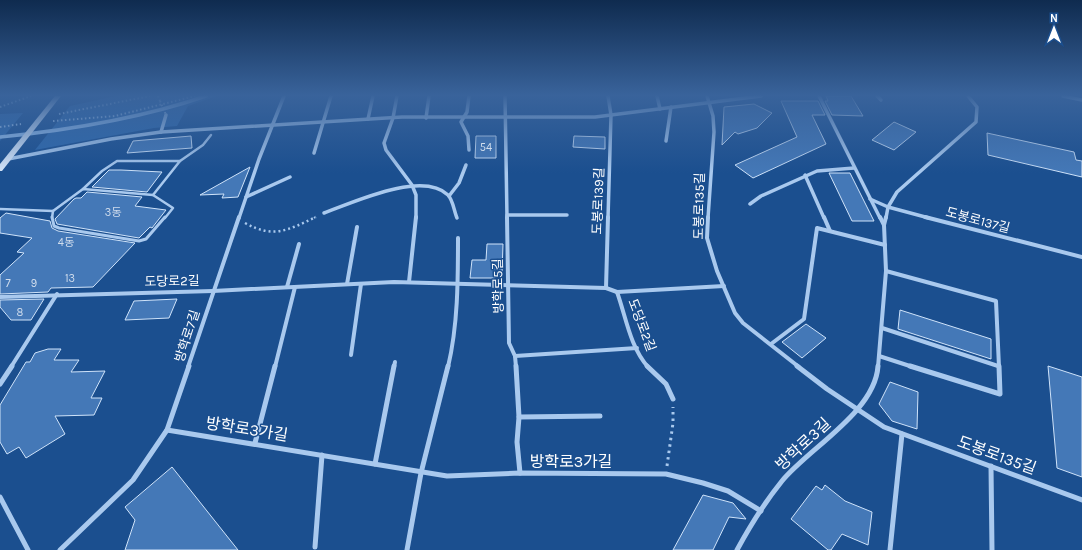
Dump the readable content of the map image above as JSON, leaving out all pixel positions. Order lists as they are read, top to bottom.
{
  "streets": {
    "street": [
      "도봉로139길",
      "도봉로135길",
      "도봉로137길",
      "도당로2길",
      "방학로5길",
      "방학로7길",
      "방학로3가길",
      "방학로3길"
    ]
  },
  "crossings": [
    ["도봉로139길", "도당로2길"],
    ["도봉로135길", "도당로2길"],
    ["도봉로135길", "방학로3길"],
    ["도봉로137길", "방학로3길"],
    ["도당로2길", "방학로5길"],
    ["도당로2길", "방학로7길"],
    ["방학로5길", "방학로3가길"],
    ["방학로7길", "방학로3가길"],
    ["방학로3가길", "방학로3길"]
  ],
  "house_numbers": [
    "54",
    "3동",
    "4동",
    "13",
    "7",
    "9",
    "8"
  ],
  "north": "top"
}
